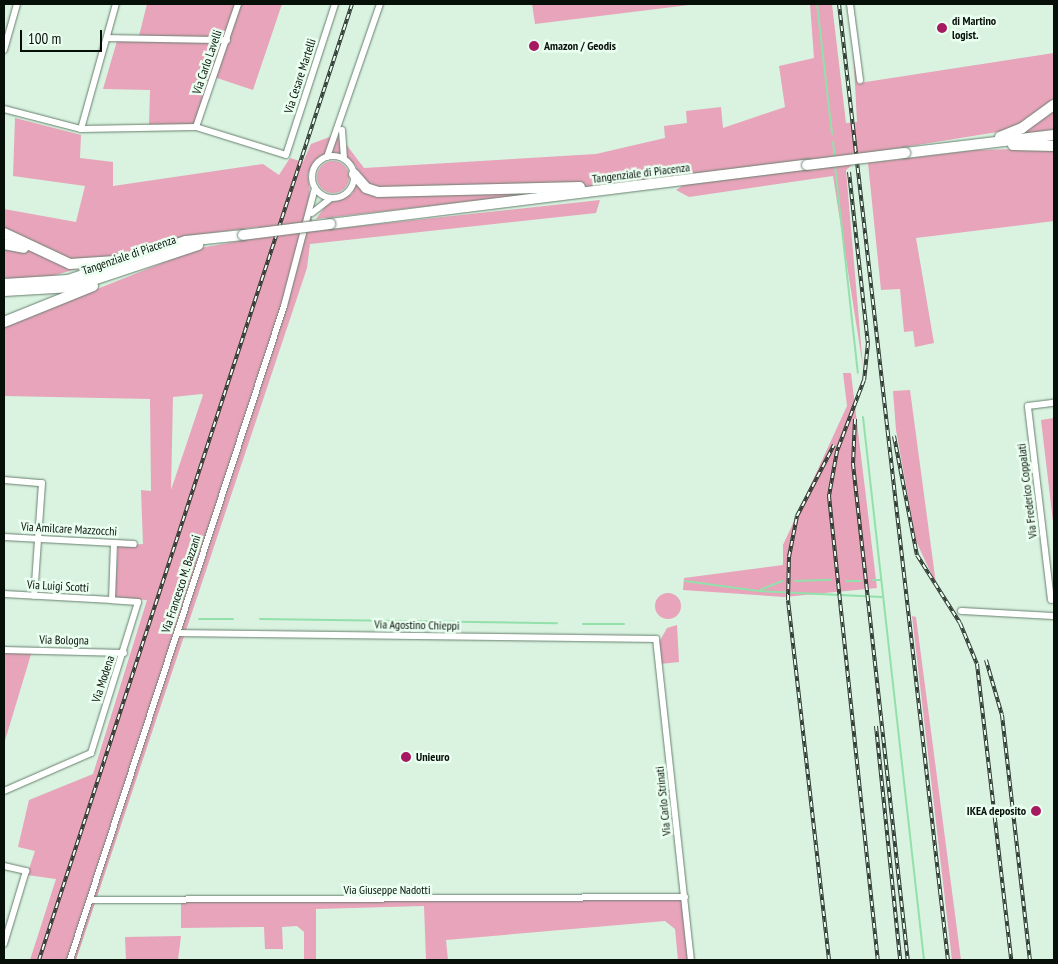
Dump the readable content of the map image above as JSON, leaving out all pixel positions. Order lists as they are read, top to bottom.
{
  "streets": {
    "highway": ["Tangenziale di Piacenza"],
    "street": [
      "Via Carlo Lavelli",
      "Via Cesare Martelli",
      "Via Frederico Coppalati",
      "Via Amilcare Mazzocchi",
      "Via Francesco M. Bazzani",
      "Via Luigi Scotti",
      "Via Agostino Chieppi",
      "Via Bologna",
      "Via Modena",
      "Via Carlo Strinati",
      "Via Giuseppe Nadotti"
    ]
  },
  "crossings": [
    ["Via Carlo Lavelli", "Via Cesare Martelli"],
    ["Via Francesco M. Bazzani", "Via Agostino Chieppi"],
    ["Via Francesco M. Bazzani", "Via Giuseppe Nadotti"],
    ["Via Luigi Scotti", "Via Modena"],
    ["Via Agostino Chieppi", "Via Carlo Strinati"],
    ["Via Bologna", "Via Modena"],
    ["Via Carlo Strinati", "Via Giuseppe Nadotti"]
  ],
  "places": [
    "di Martino logist.",
    "Amazon / Geodis",
    "Unieuro",
    "IKEA deposito"
  ],
  "scale_bar": "100 m"
}
